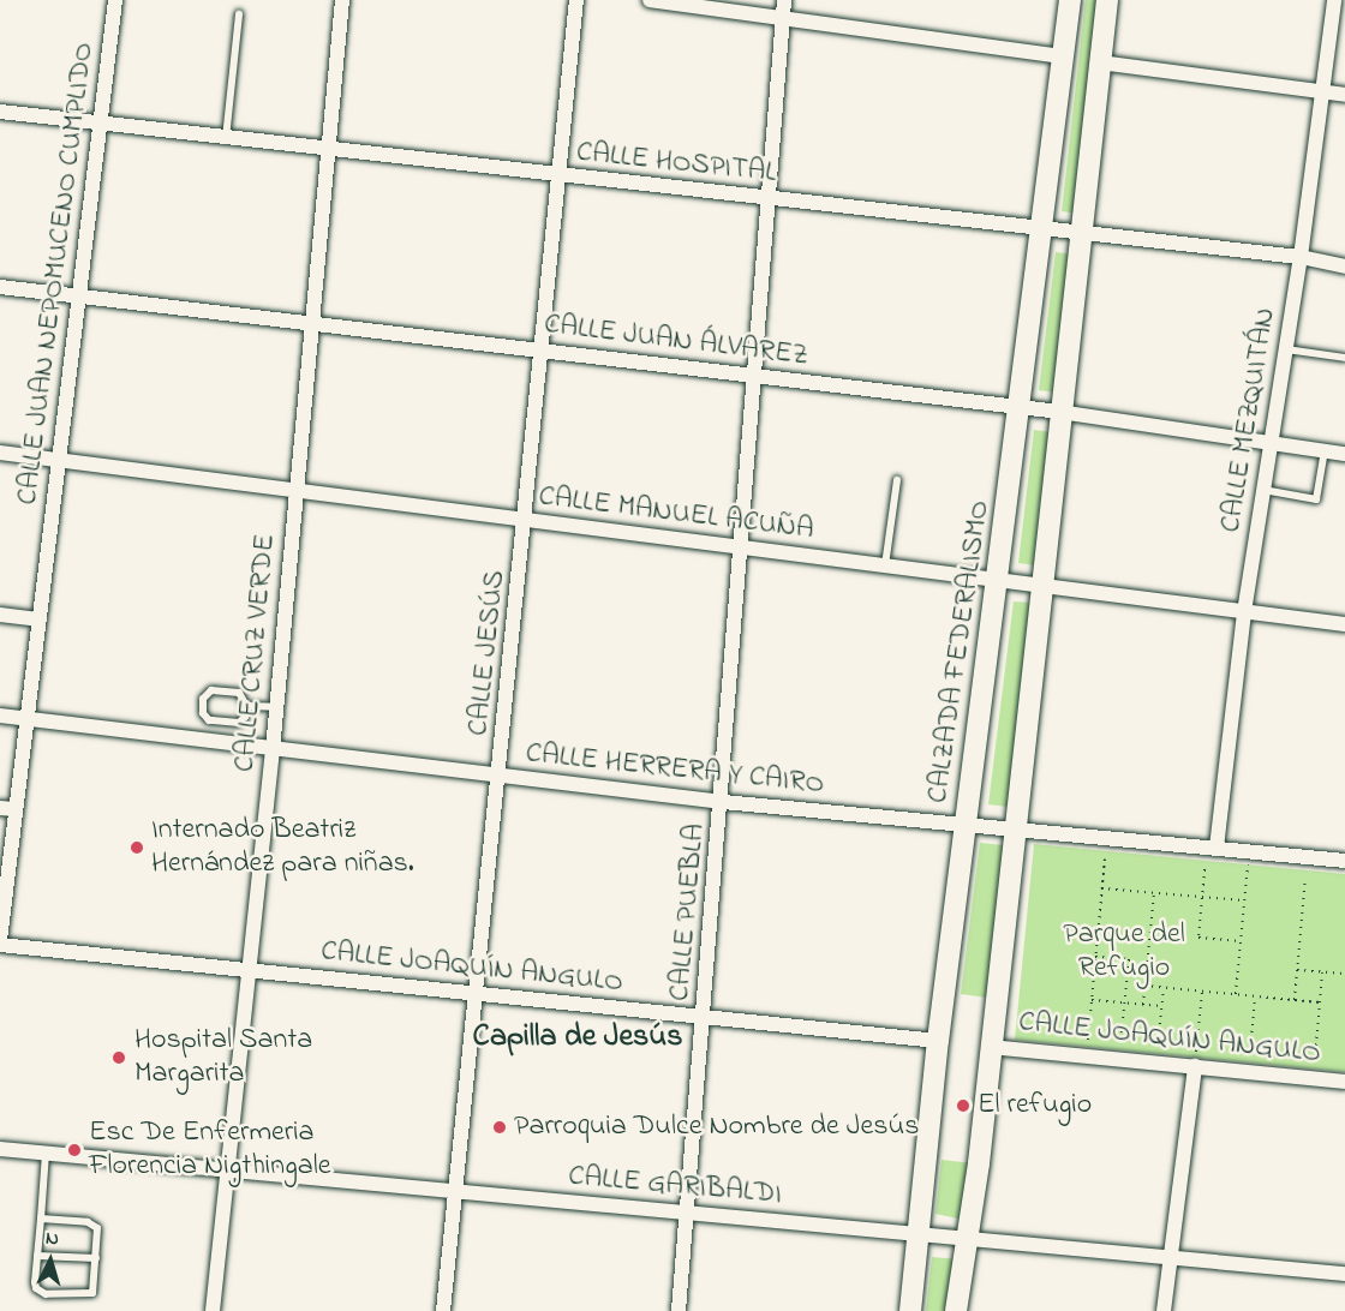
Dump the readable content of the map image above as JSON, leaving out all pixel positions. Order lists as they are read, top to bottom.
{
  "streets": {
    "main road": ["CALZADA FEDERALISMO"],
    "street": [
      "CALLE HOSPITAL",
      "CALLE JUAN NEPOMUCENO CUMPLIDO",
      "CALLE JUAN ÁLVAREZ",
      "CALLE MEZQUITÁN",
      "CALLE MANUEL ACUÑA",
      "CALLE CRUZ VERDE",
      "CALLE JESÚS",
      "CALLE HERRERA Y CAIRO",
      "CALLE PUEBLA",
      "CALLE JOAQUÍN ANGULO",
      "CALLE GARIBALDI"
    ]
  },
  "crossings": [
    ["CALLE HOSPITAL", "CALLE JUAN NEPOMUCENO CUMPLIDO"],
    ["CALLE HOSPITAL", "CALLE MEZQUITÁN"],
    ["CALLE HOSPITAL", "CALZADA FEDERALISMO"],
    ["CALLE HOSPITAL", "CALLE CRUZ VERDE"],
    ["CALLE HOSPITAL", "CALLE JESÚS"],
    ["CALLE HOSPITAL", "CALLE PUEBLA"],
    ["CALLE JUAN NEPOMUCENO CUMPLIDO", "CALLE JUAN ÁLVAREZ"],
    ["CALLE JUAN NEPOMUCENO CUMPLIDO", "CALLE MANUEL ACUÑA"],
    ["CALLE JUAN NEPOMUCENO CUMPLIDO", "CALLE HERRERA Y CAIRO"],
    ["CALLE JUAN NEPOMUCENO CUMPLIDO", "CALLE JOAQUÍN ANGULO"],
    ["CALLE JUAN ÁLVAREZ", "CALLE MEZQUITÁN"],
    ["CALLE JUAN ÁLVAREZ", "CALZADA FEDERALISMO"],
    ["CALLE JUAN ÁLVAREZ", "CALLE CRUZ VERDE"],
    ["CALLE JUAN ÁLVAREZ", "CALLE JESÚS"],
    ["CALLE JUAN ÁLVAREZ", "CALLE PUEBLA"],
    ["CALLE MEZQUITÁN", "CALLE MANUEL ACUÑA"],
    ["CALLE MEZQUITÁN", "CALLE HERRERA Y CAIRO"],
    ["CALLE MANUEL ACUÑA", "CALZADA FEDERALISMO"],
    ["CALLE MANUEL ACUÑA", "CALLE CRUZ VERDE"],
    ["CALLE MANUEL ACUÑA", "CALLE JESÚS"],
    ["CALLE MANUEL ACUÑA", "CALLE PUEBLA"],
    ["CALZADA FEDERALISMO", "CALLE HERRERA Y CAIRO"],
    ["CALZADA FEDERALISMO", "CALLE JOAQUÍN ANGULO"],
    ["CALZADA FEDERALISMO", "CALLE GARIBALDI"],
    ["CALLE CRUZ VERDE", "CALLE HERRERA Y CAIRO"],
    ["CALLE CRUZ VERDE", "CALLE JOAQUÍN ANGULO"],
    ["CALLE CRUZ VERDE", "CALLE GARIBALDI"],
    ["CALLE JESÚS", "CALLE HERRERA Y CAIRO"],
    ["CALLE JESÚS", "CALLE JOAQUÍN ANGULO"],
    ["CALLE JESÚS", "CALLE GARIBALDI"],
    ["CALLE HERRERA Y CAIRO", "CALLE PUEBLA"],
    ["CALLE PUEBLA", "CALLE JOAQUÍN ANGULO"],
    ["CALLE PUEBLA", "CALLE GARIBALDI"]
  ],
  "districts": ["Capilla de Jesús"],
  "parks": ["Parque del Refugio"],
  "places": [
    "Internado Beatriz Hernández para niñas.",
    "Hospital Santa Margarita",
    "El refugio",
    "Parroquia Dulce Nombre de Jesús",
    "Esc De Enfermeria Florencia Nigthingale"
  ],
  "north": "top"
}
